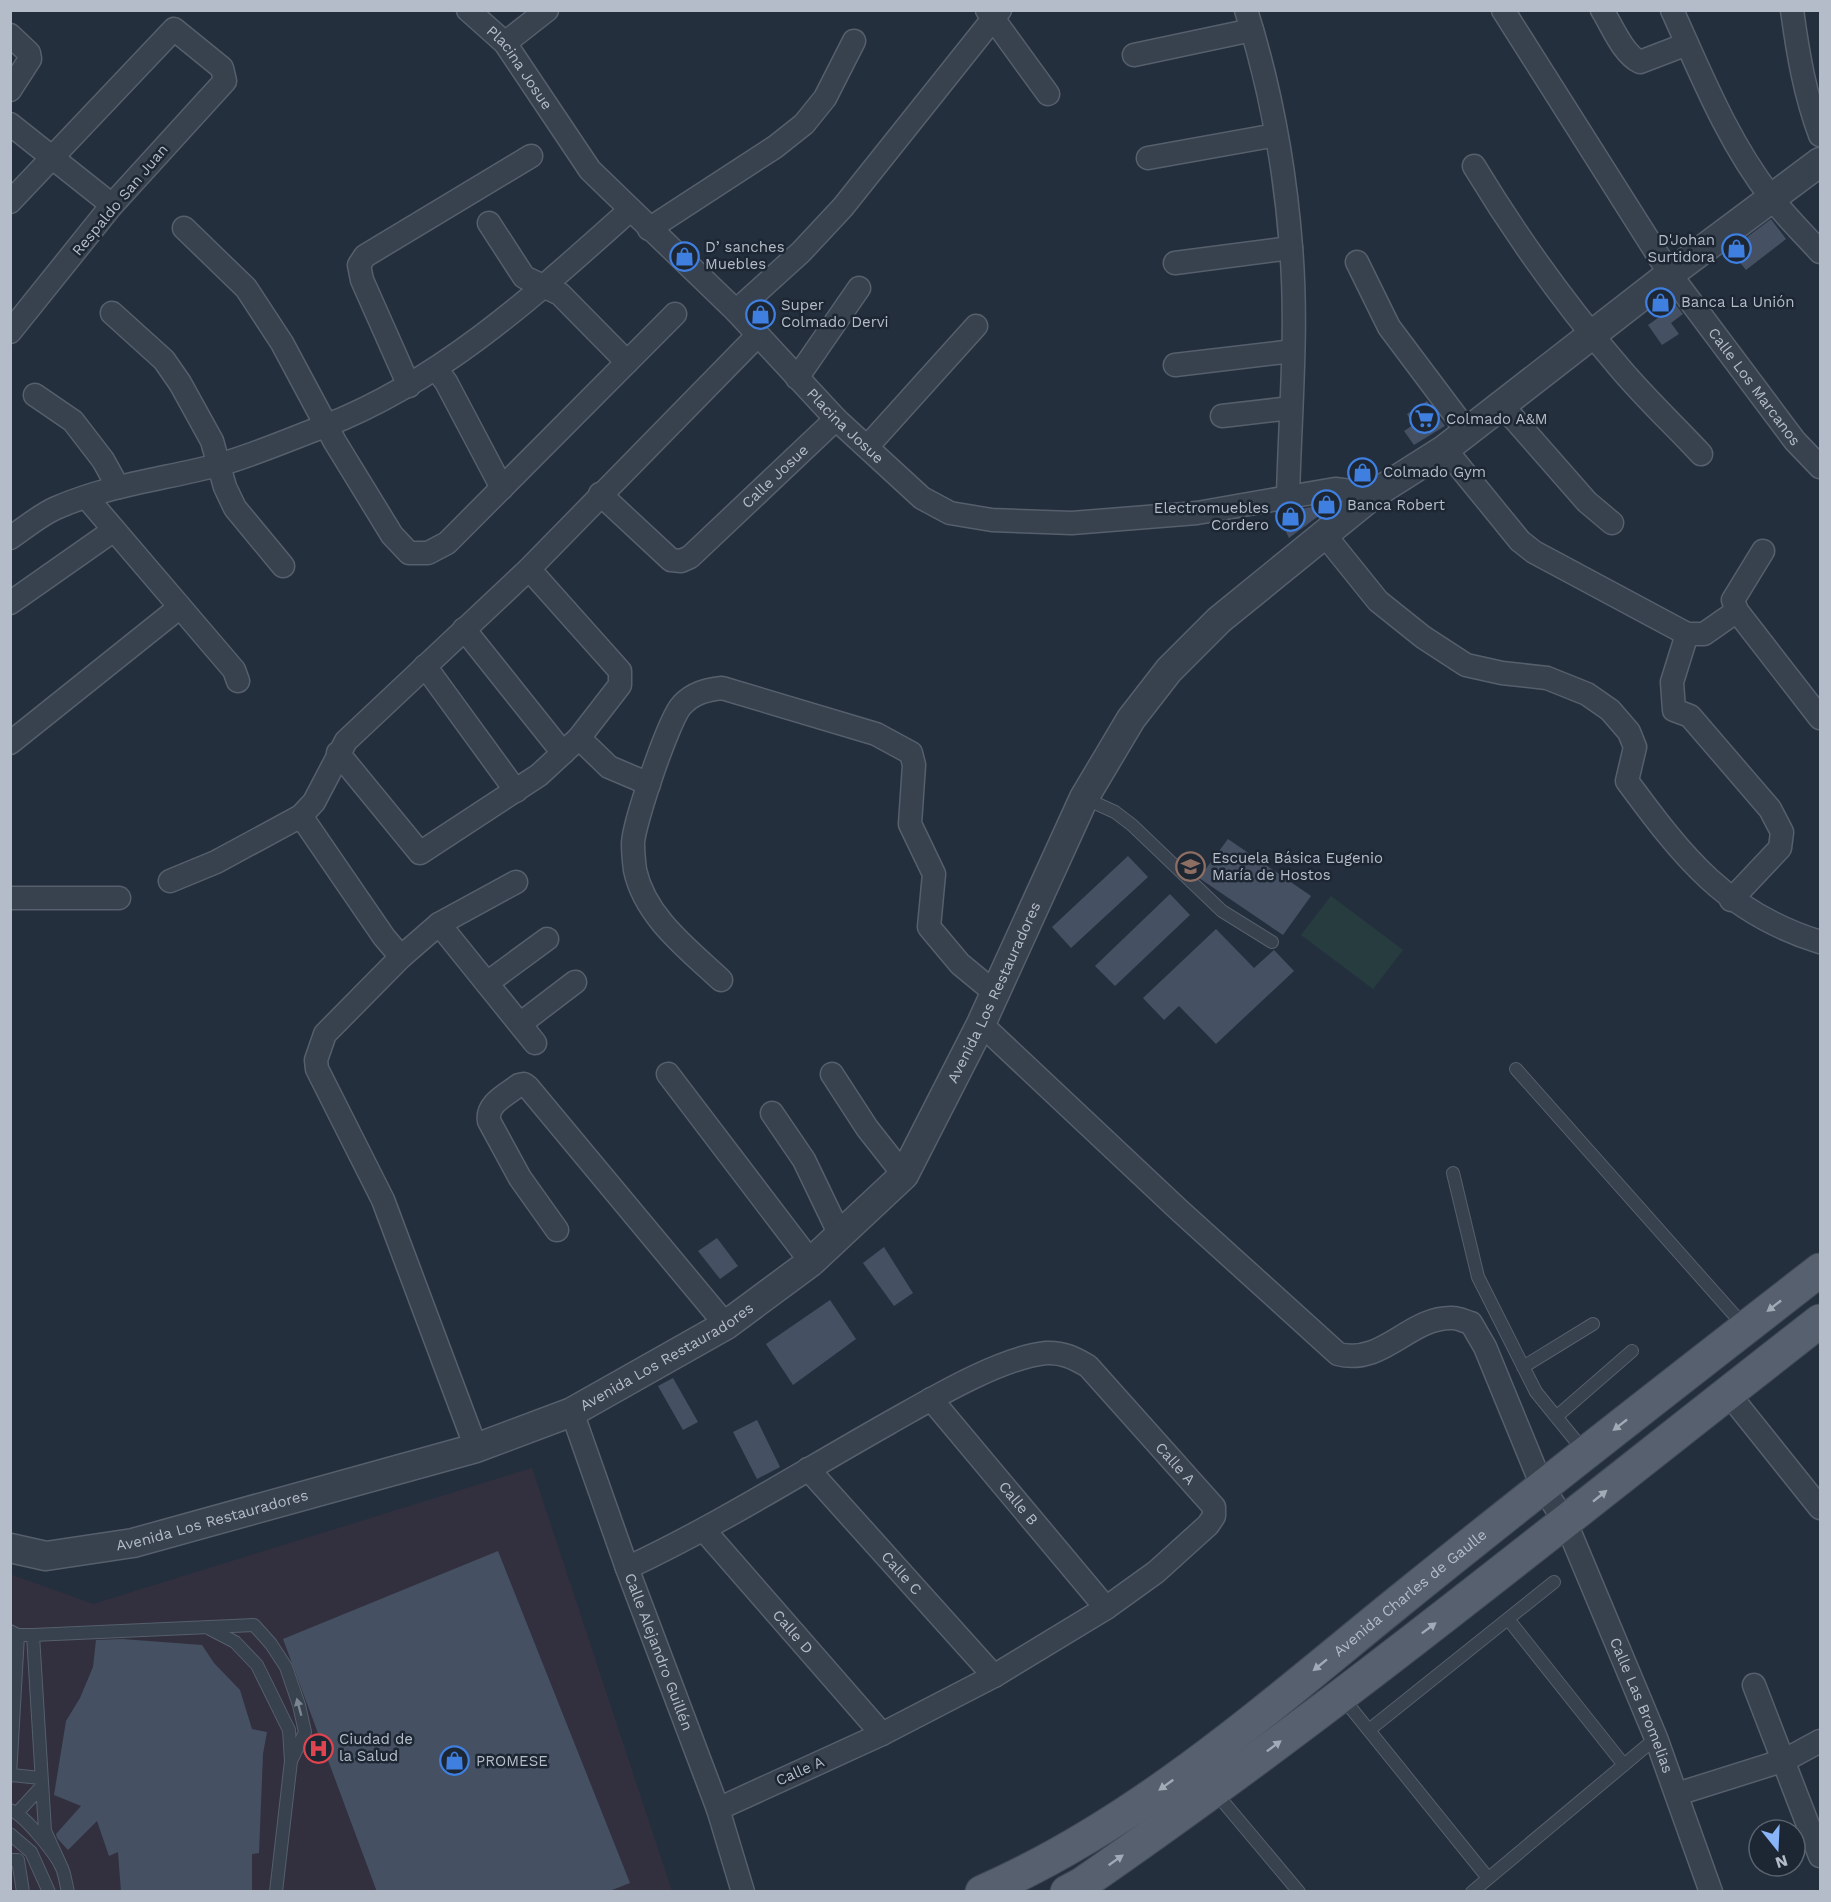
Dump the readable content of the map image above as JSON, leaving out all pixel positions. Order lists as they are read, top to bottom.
{
  "streets": {
    "main road": ["Avenida Charles de Gaulle"],
    "street": [
      "Placina Josue",
      "Respaldo San Juan",
      "Calle Los Marcanos",
      "Calle Josue",
      "Avenida Los Restauradores",
      "Calle A",
      "Calle B",
      "Calle C",
      "Calle D",
      "Calle Alejandro Guillén",
      "Calle Las Bromelias"
    ]
  },
  "crossings": [
    ["Placina Josue", "Calle Josue"],
    ["Placina Josue", "Avenida Los Restauradores"],
    ["Calle Los Marcanos", "Avenida Los Restauradores"],
    ["Avenida Los Restauradores", "Calle Alejandro Guillén"],
    ["Avenida Los Restauradores", "Calle Las Bromelias"],
    ["Calle A", "Calle B"],
    ["Calle A", "Calle C"],
    ["Calle A", "Calle D"],
    ["Calle A", "Calle Alejandro Guillén"],
    ["Avenida Charles de Gaulle", "Calle Las Bromelias"]
  ],
  "places": {
    "shop": [
      "D'Johan Surtidora",
      "D’ sanches Muebles",
      "Banca La Unión",
      "Super Colmado Dervi",
      "Colmado Gym",
      "Banca Robert",
      "Electromuebles Cordero",
      "PROMESE"
    ],
    "supermarket": ["Colmado A&M"],
    "school or university": ["Escuela Básica Eugenio María de Hostos"],
    "hospital": ["Ciudad de la Salud"]
  },
  "north": "bottom"
}
